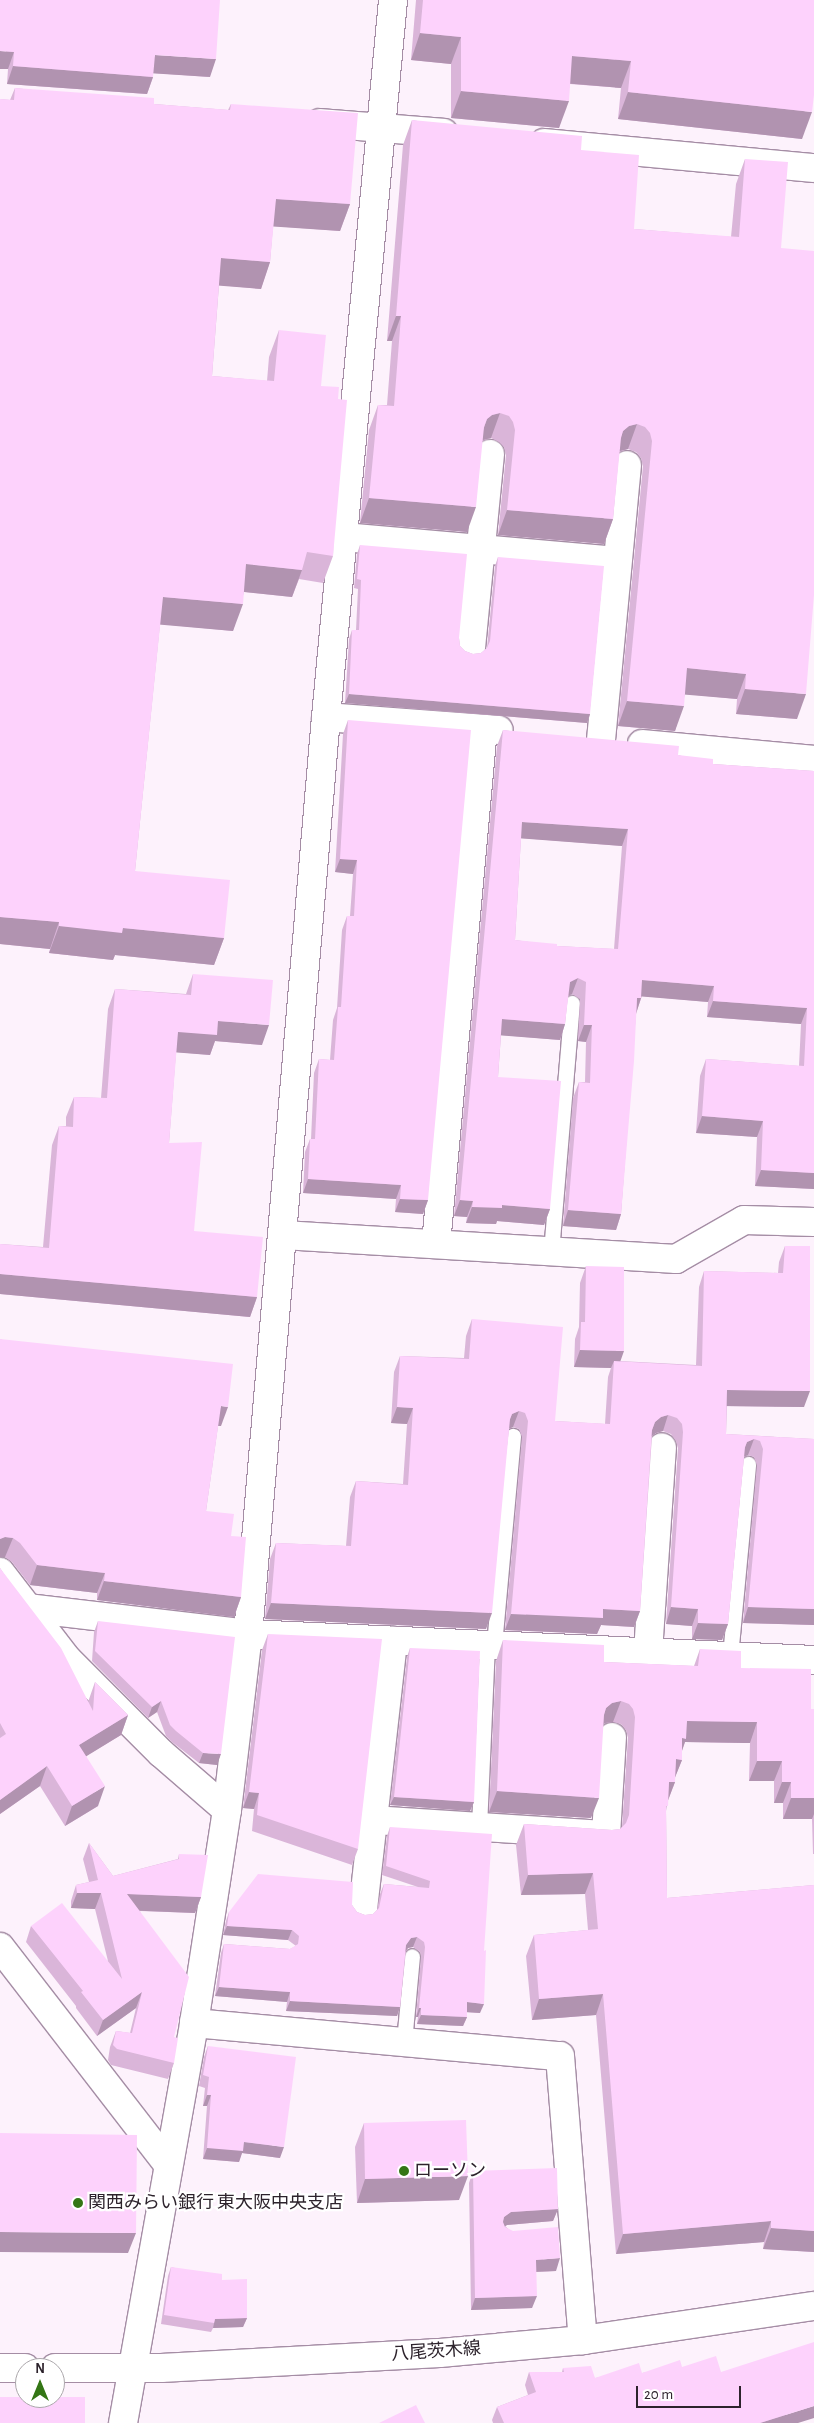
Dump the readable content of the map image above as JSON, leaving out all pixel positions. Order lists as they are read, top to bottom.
{
  "streets": {
    "street": ["八尾茨木線"]
  },
  "places": ["ローソン", "関西みらい銀行 東大阪中央支店"],
  "scale_bar": "20 m",
  "north": "top"
}
